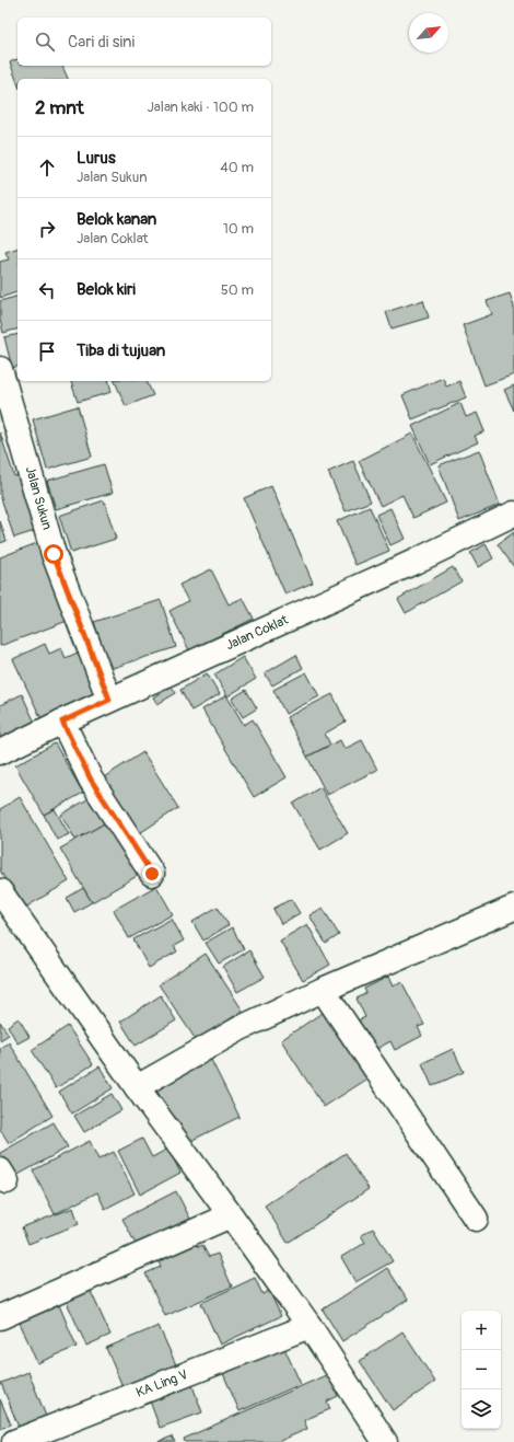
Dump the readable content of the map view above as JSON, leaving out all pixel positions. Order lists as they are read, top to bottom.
{
  "streets": {
    "street": ["Jalan Sukun", "Jalan Coklat", "KA Ling V"]
  },
  "crossings": [
    ["Jalan Sukun", "Jalan Coklat"]
  ],
  "north": "top right",
  "page": {
    "search": "Cari di sini",
    "heading": ["2 mnt", "Jalan kaki · 100 m"],
    "list": [
      ["Lurus", "Jalan Sukun", "40 m"],
      ["Belok kanan", "Jalan Coklat", "10 m"],
      ["Belok kiri", "50 m"],
      "Tiba di tujuan"
    ],
    "map_buttons": ["+", "−"]
  }
}
